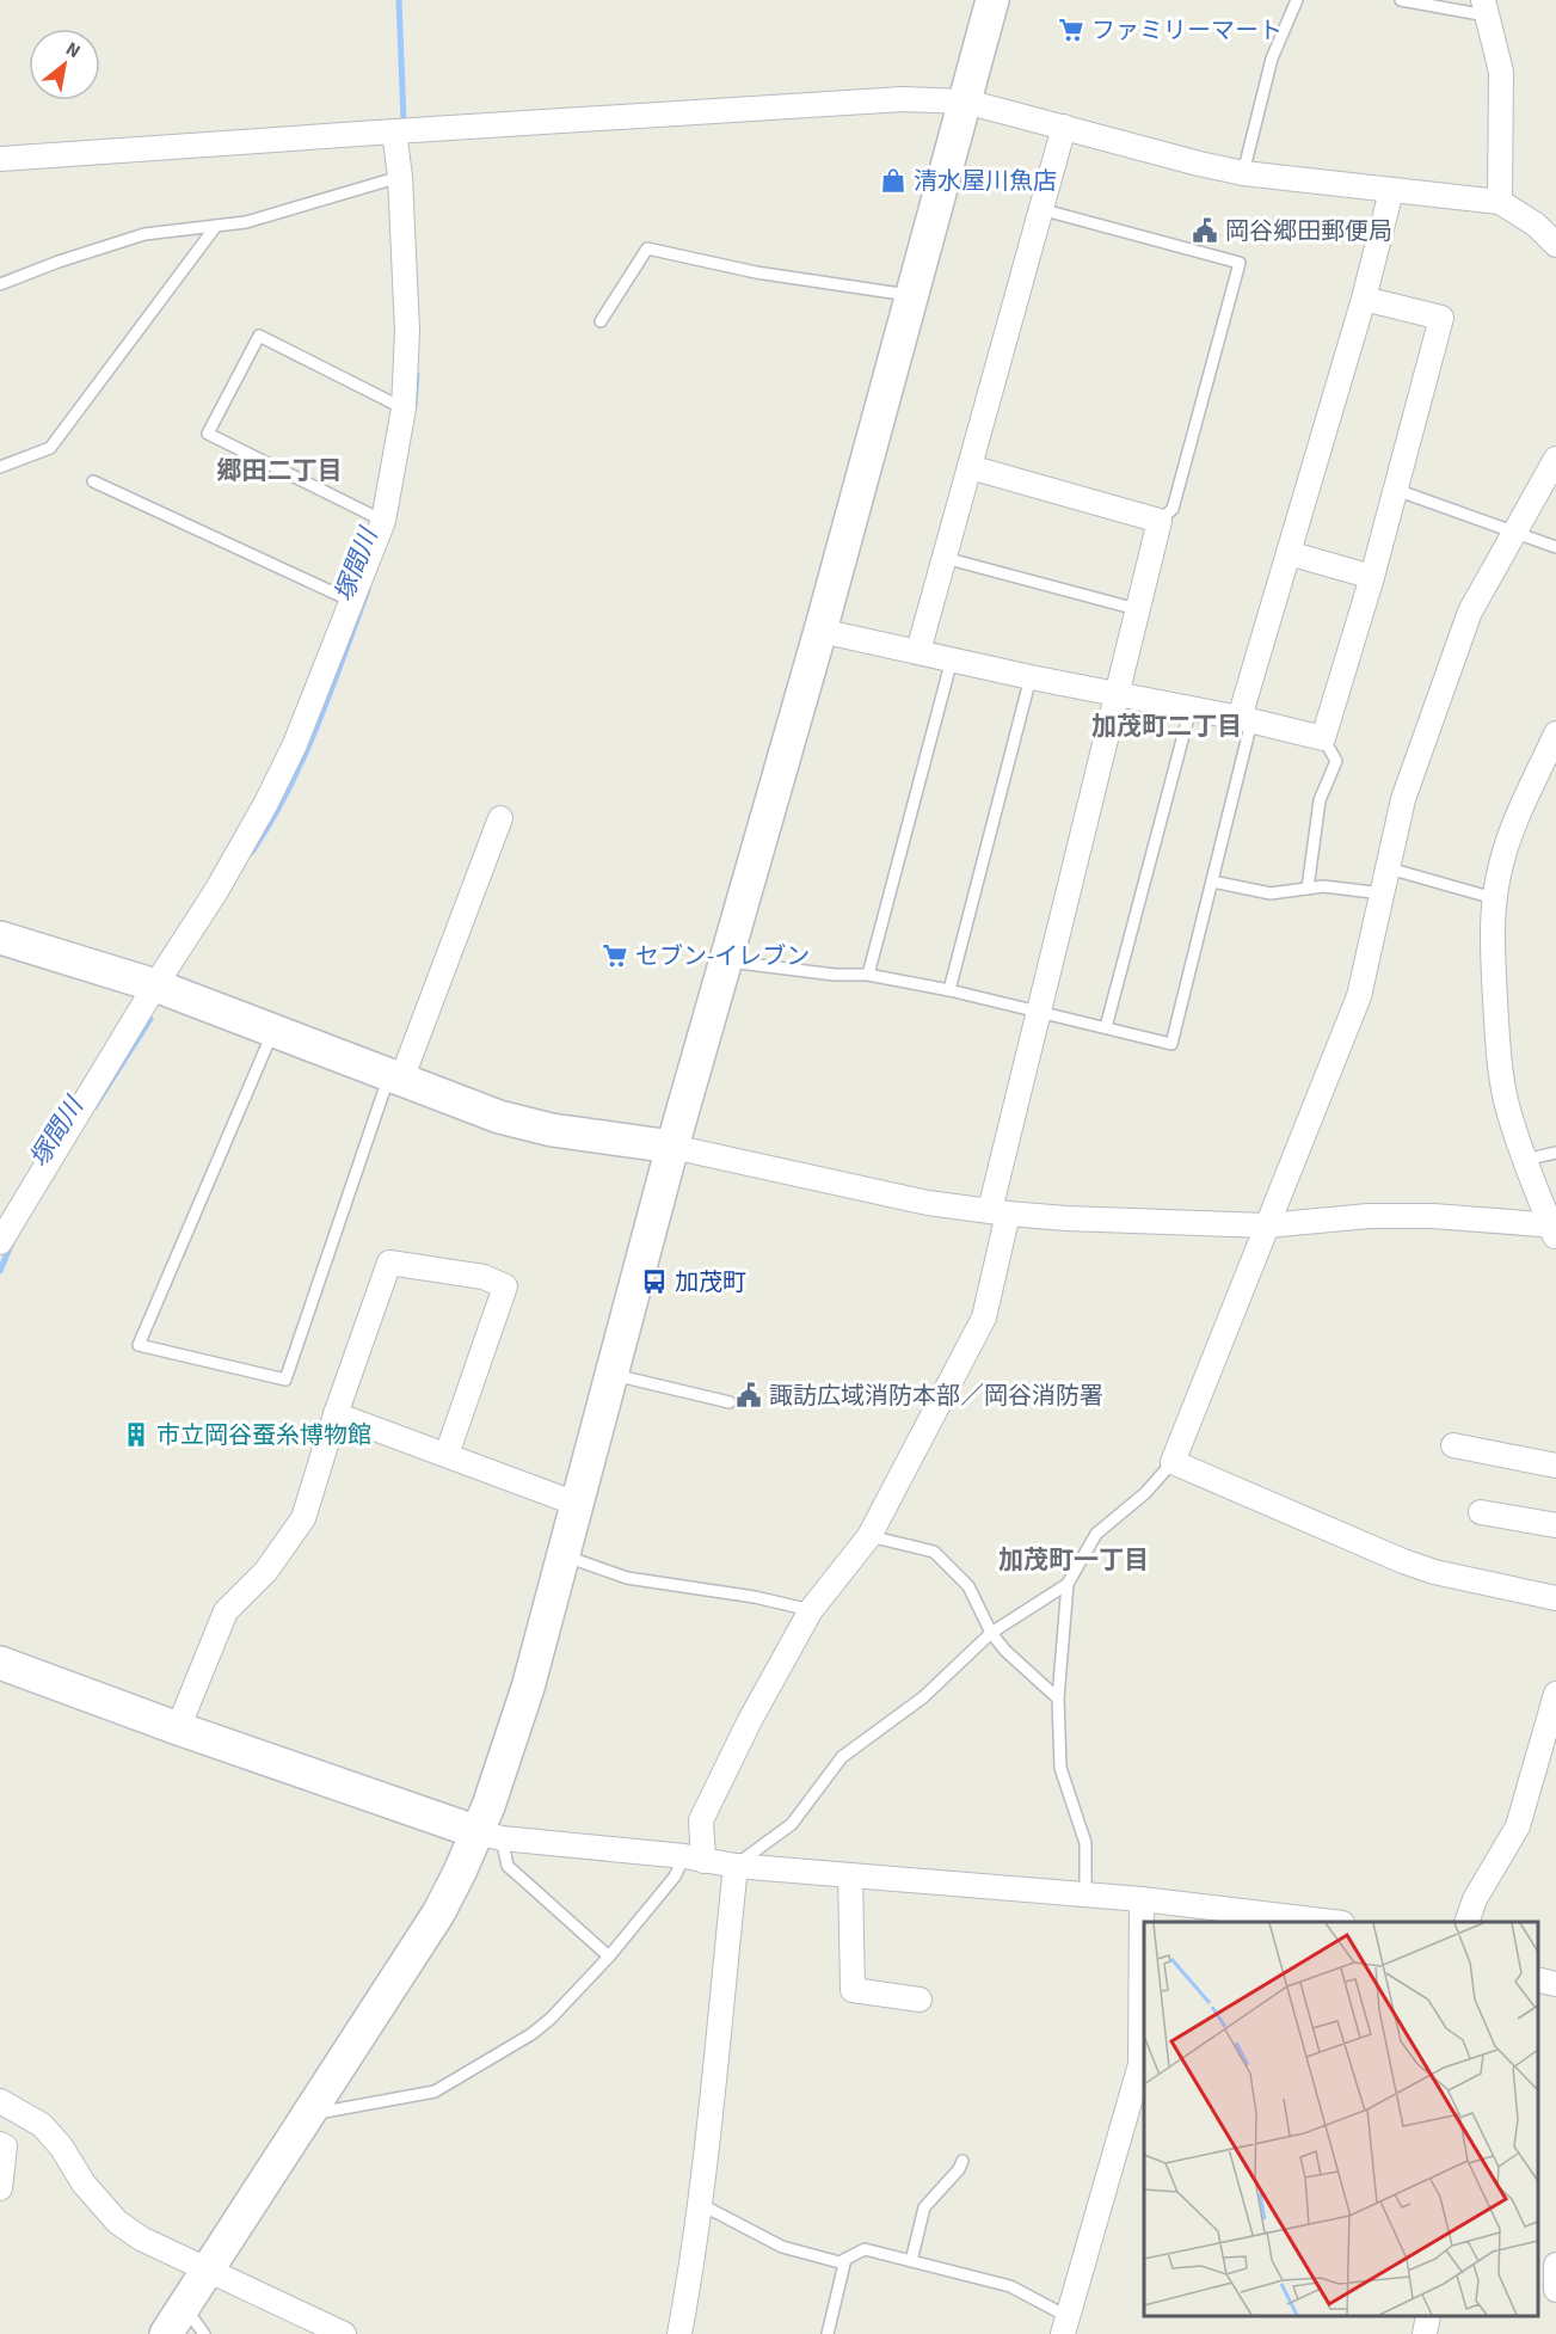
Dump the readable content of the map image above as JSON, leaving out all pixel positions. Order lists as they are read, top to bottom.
{
  "districts": ["郷田二丁目", "加茂町二丁目", "加茂町一丁目"],
  "water": ["塚間川"],
  "places": {
    "supermarket": ["ファミリーマート", "セブン-イレブン"],
    "shop": ["清水屋川魚店"],
    "public building": ["岡谷郷田郵便局", "諏訪広域消防本部／岡谷消防署"],
    "bus stop": ["加茂町"],
    "building": ["市立岡谷蚕糸博物館"]
  },
  "north": "top right"
}
